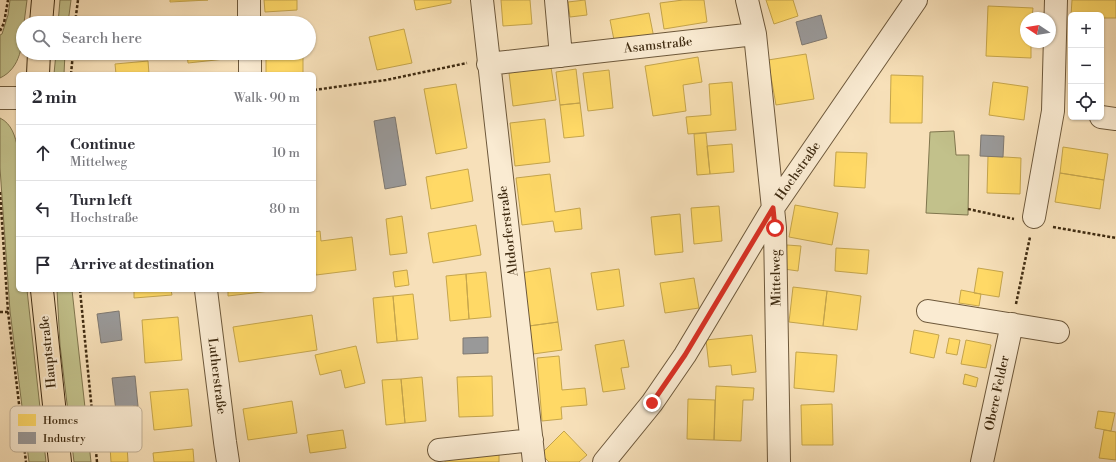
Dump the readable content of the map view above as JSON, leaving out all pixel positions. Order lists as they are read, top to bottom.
{
  "streets": {
    "main road": ["Hauptstraße"],
    "street": [
      "Asamstraße",
      "Hochstraße",
      "Altdorferstraße",
      "Mittelweg",
      "Lutherstraße",
      "Obere Felder"
    ]
  },
  "crossings": [
    ["Asamstraße", "Altdorferstraße"],
    ["Asamstraße", "Mittelweg"],
    ["Hochstraße", "Mittelweg"]
  ],
  "legend": ["Homes", "Industry"],
  "north": "left",
  "page": {
    "map_buttons": ["+", "−"],
    "search": "Search here",
    "heading": ["2 min", "Walk · 90 m"],
    "list": [
      ["Continue", "Mittelweg", "10 m"],
      ["Turn left", "Hochstraße", "80 m"],
      "Arrive at destination"
    ]
  }
}
